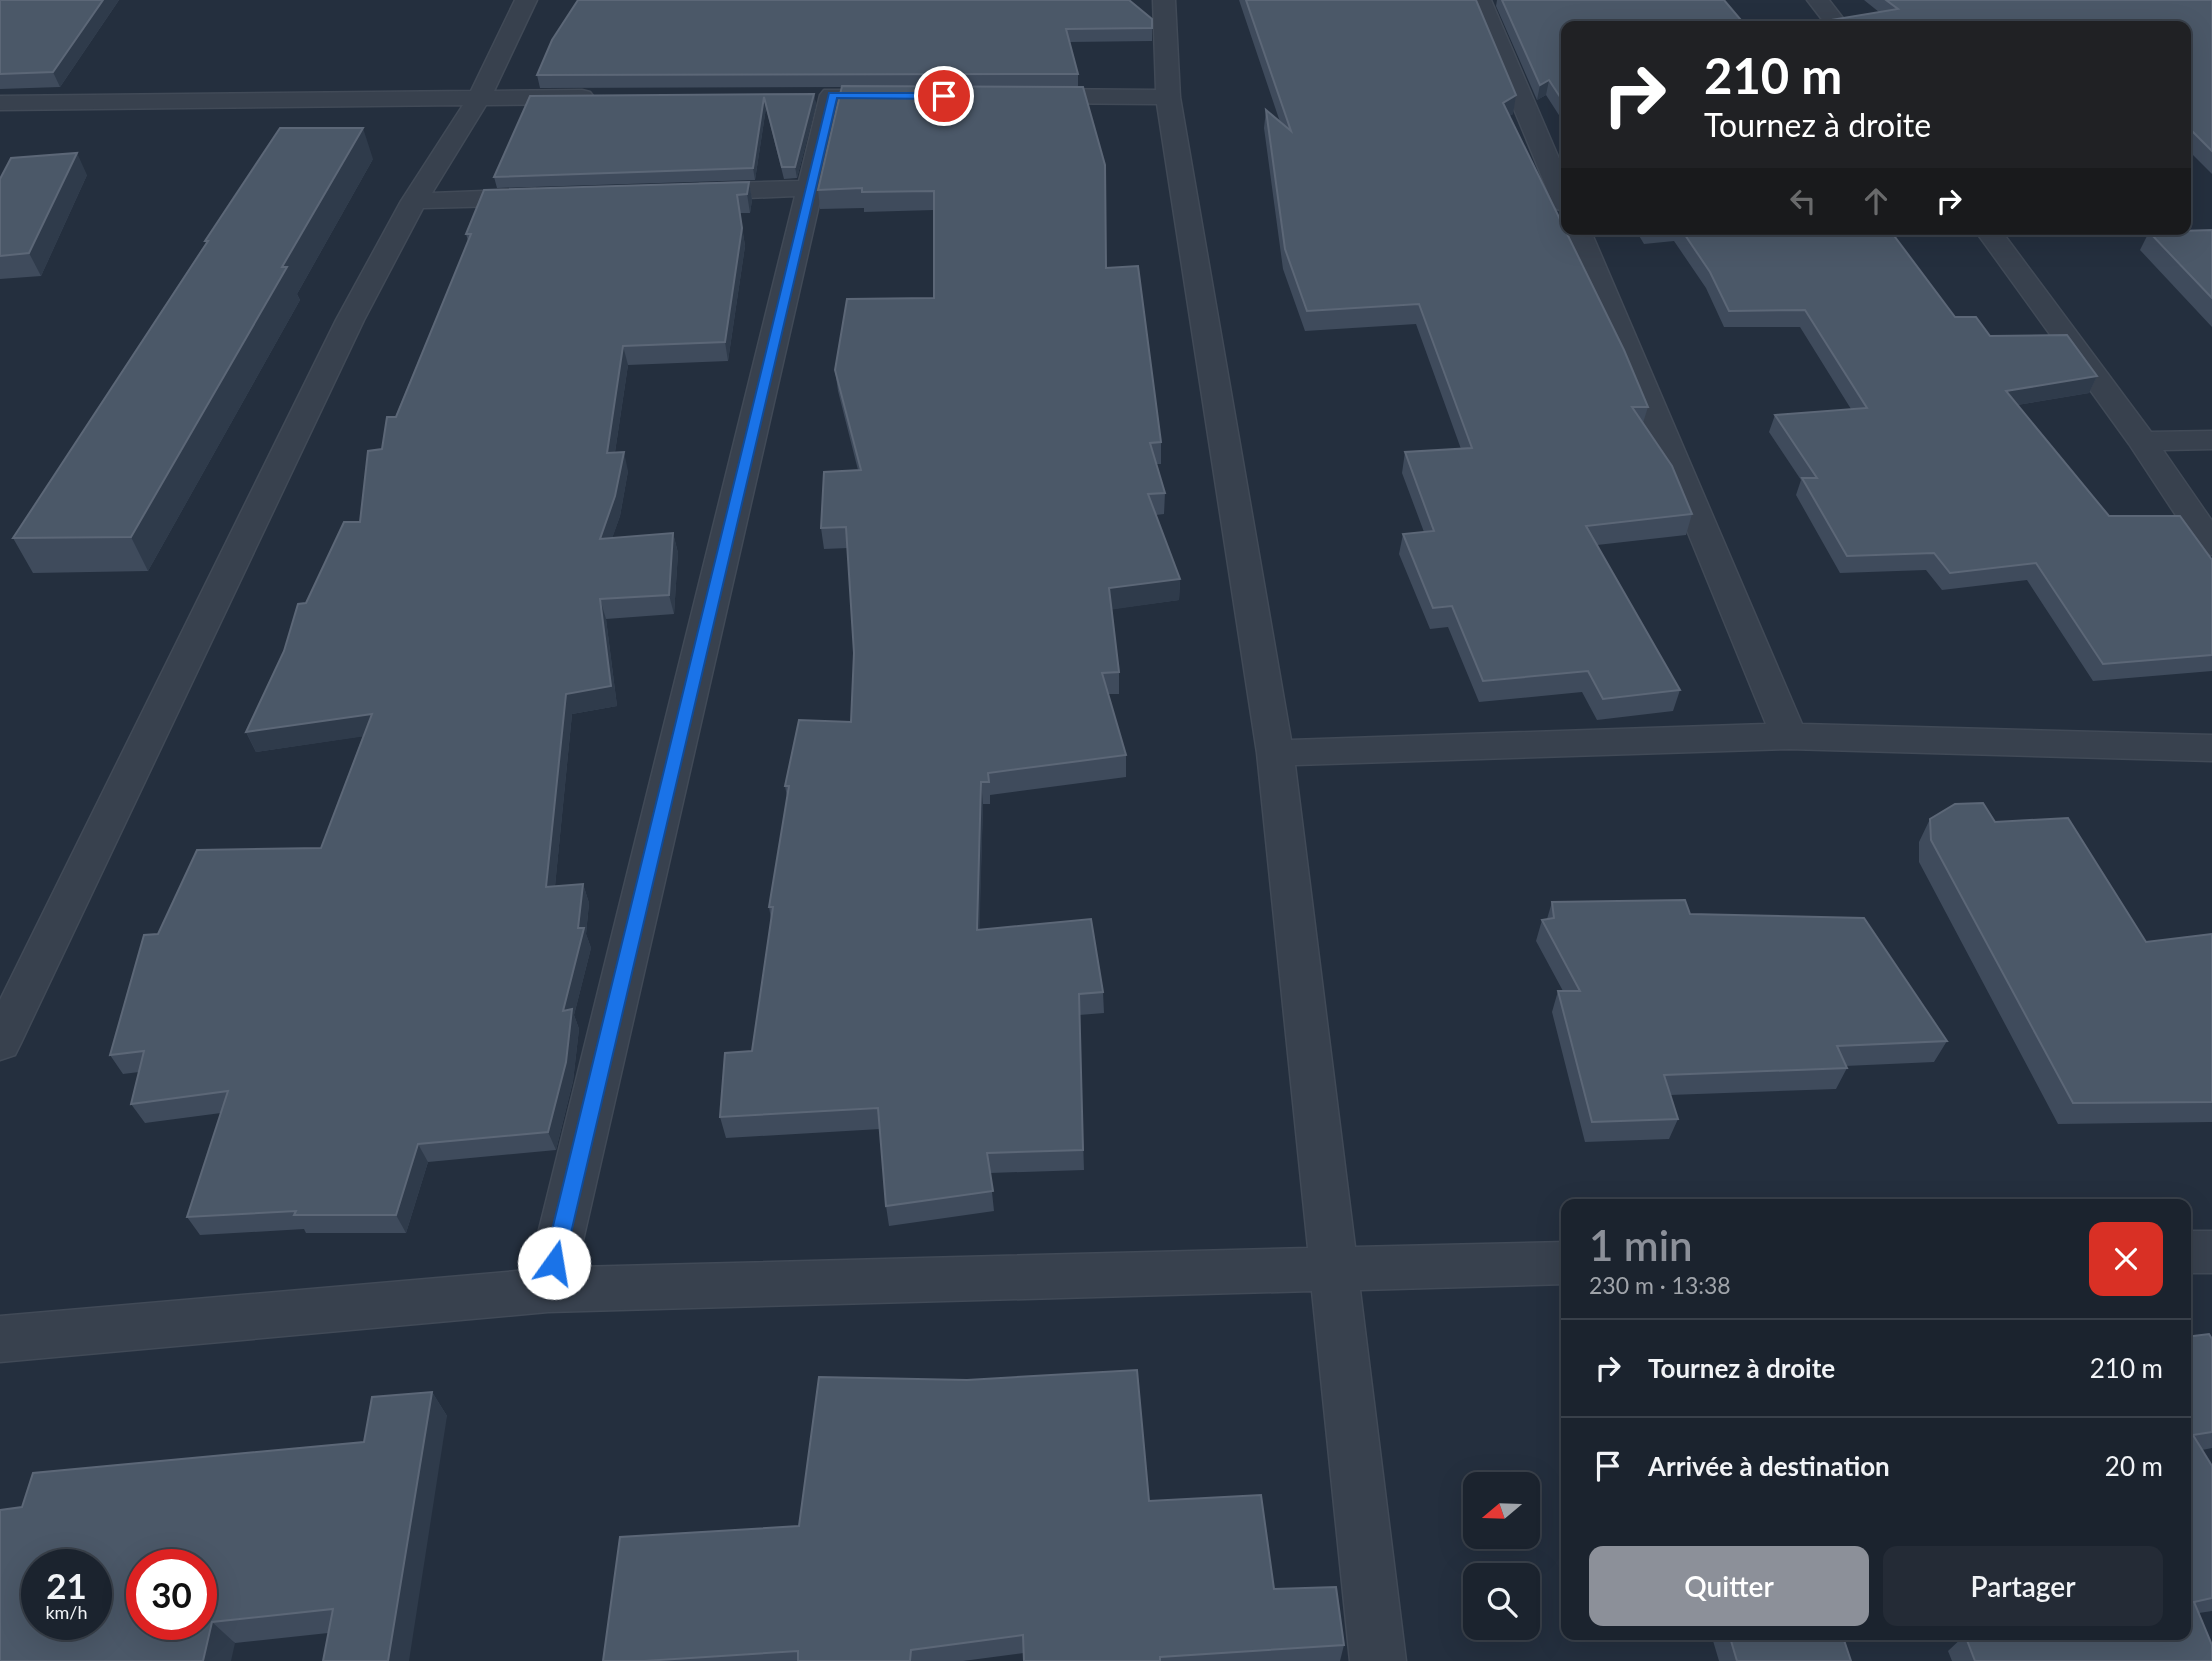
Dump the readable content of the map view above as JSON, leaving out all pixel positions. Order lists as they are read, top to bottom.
{
  "north": "left",
  "page": {
    "turn": ["210 m", "Tournez à droite"],
    "heading": ["1 min", "230 m · 13:38"],
    "list": [
      {
        "name": "Tournez à droite",
        "value": "210 m"
      },
      {
        "name": "Arrivée à destination",
        "value": "20 m"
      }
    ],
    "buttons": ["Quitter", "Partager"],
    "speed": "21 km/h",
    "limit": "30"
  }
}
